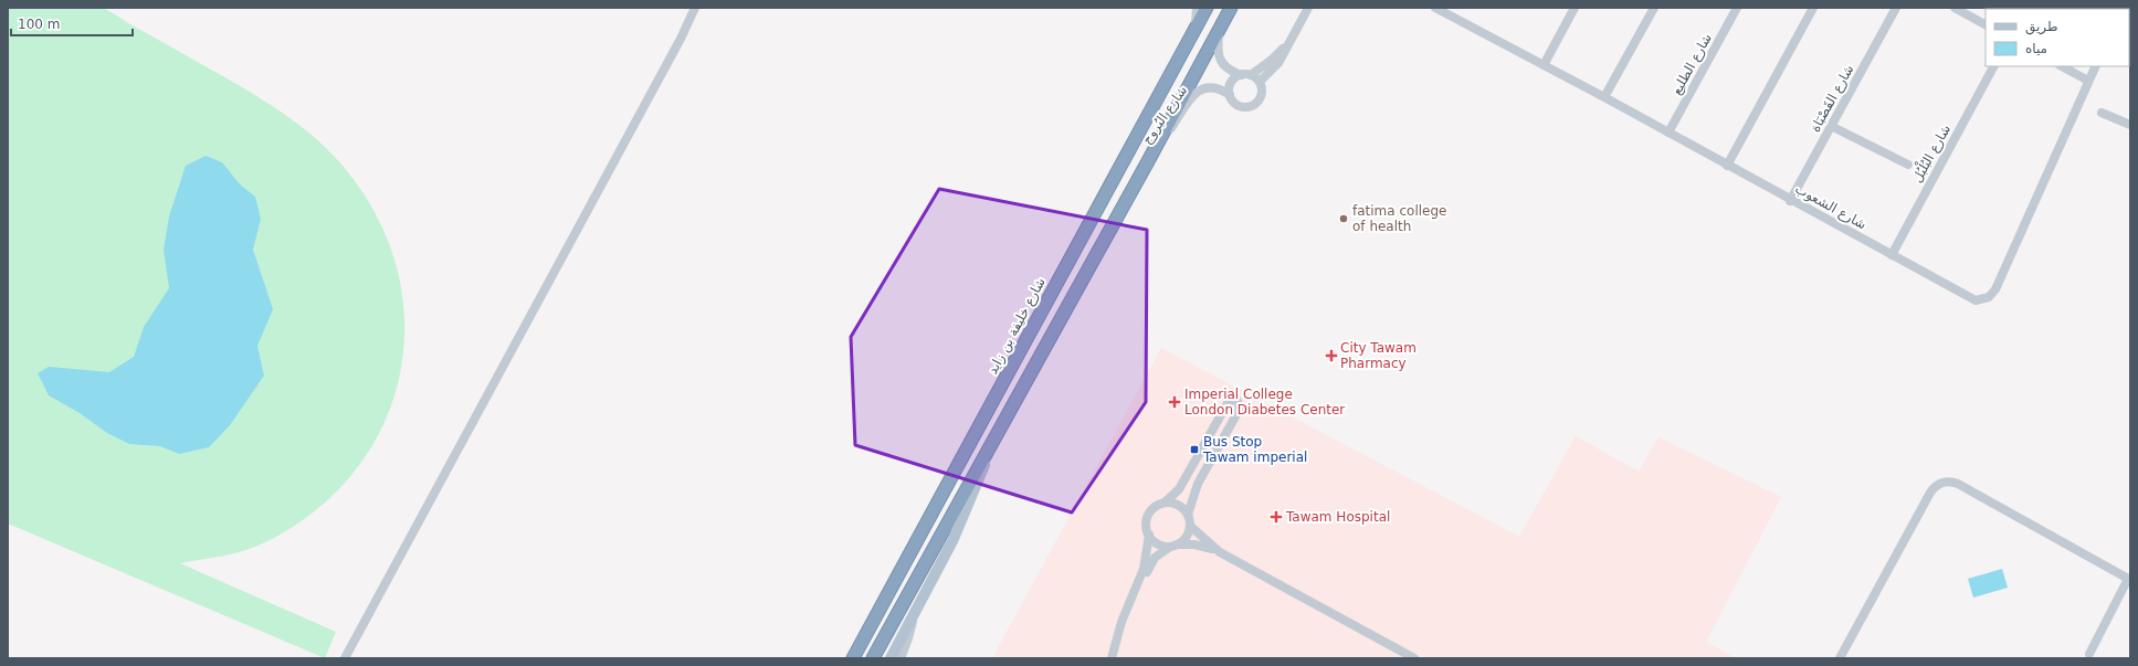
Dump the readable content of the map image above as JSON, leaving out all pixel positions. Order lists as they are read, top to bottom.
{
  "streets": {
    "highway": ["شارع خليفة بن زايد"],
    "street": [
      "شارع الطليع",
      "شارع القَصْبَاة",
      "شارع البُروج",
      "شارع البُلْبُل",
      "شارع الشعوب"
    ]
  },
  "crossings": [
    ["شارع الطليع", "شارع الشعوب"],
    ["شارع القَصْبَاة", "شارع الشعوب"],
    ["شارع البُلْبُل", "شارع الشعوب"]
  ],
  "places": {
    "other": ["fatima college of health"],
    "health": ["City Tawam Pharmacy", "Imperial College London Diabetes Center", "Tawam Hospital"],
    "transit": ["Bus Stop Tawam imperial"]
  },
  "legend": ["طريق", "مياه"],
  "scale_bar": "100 m"
}
